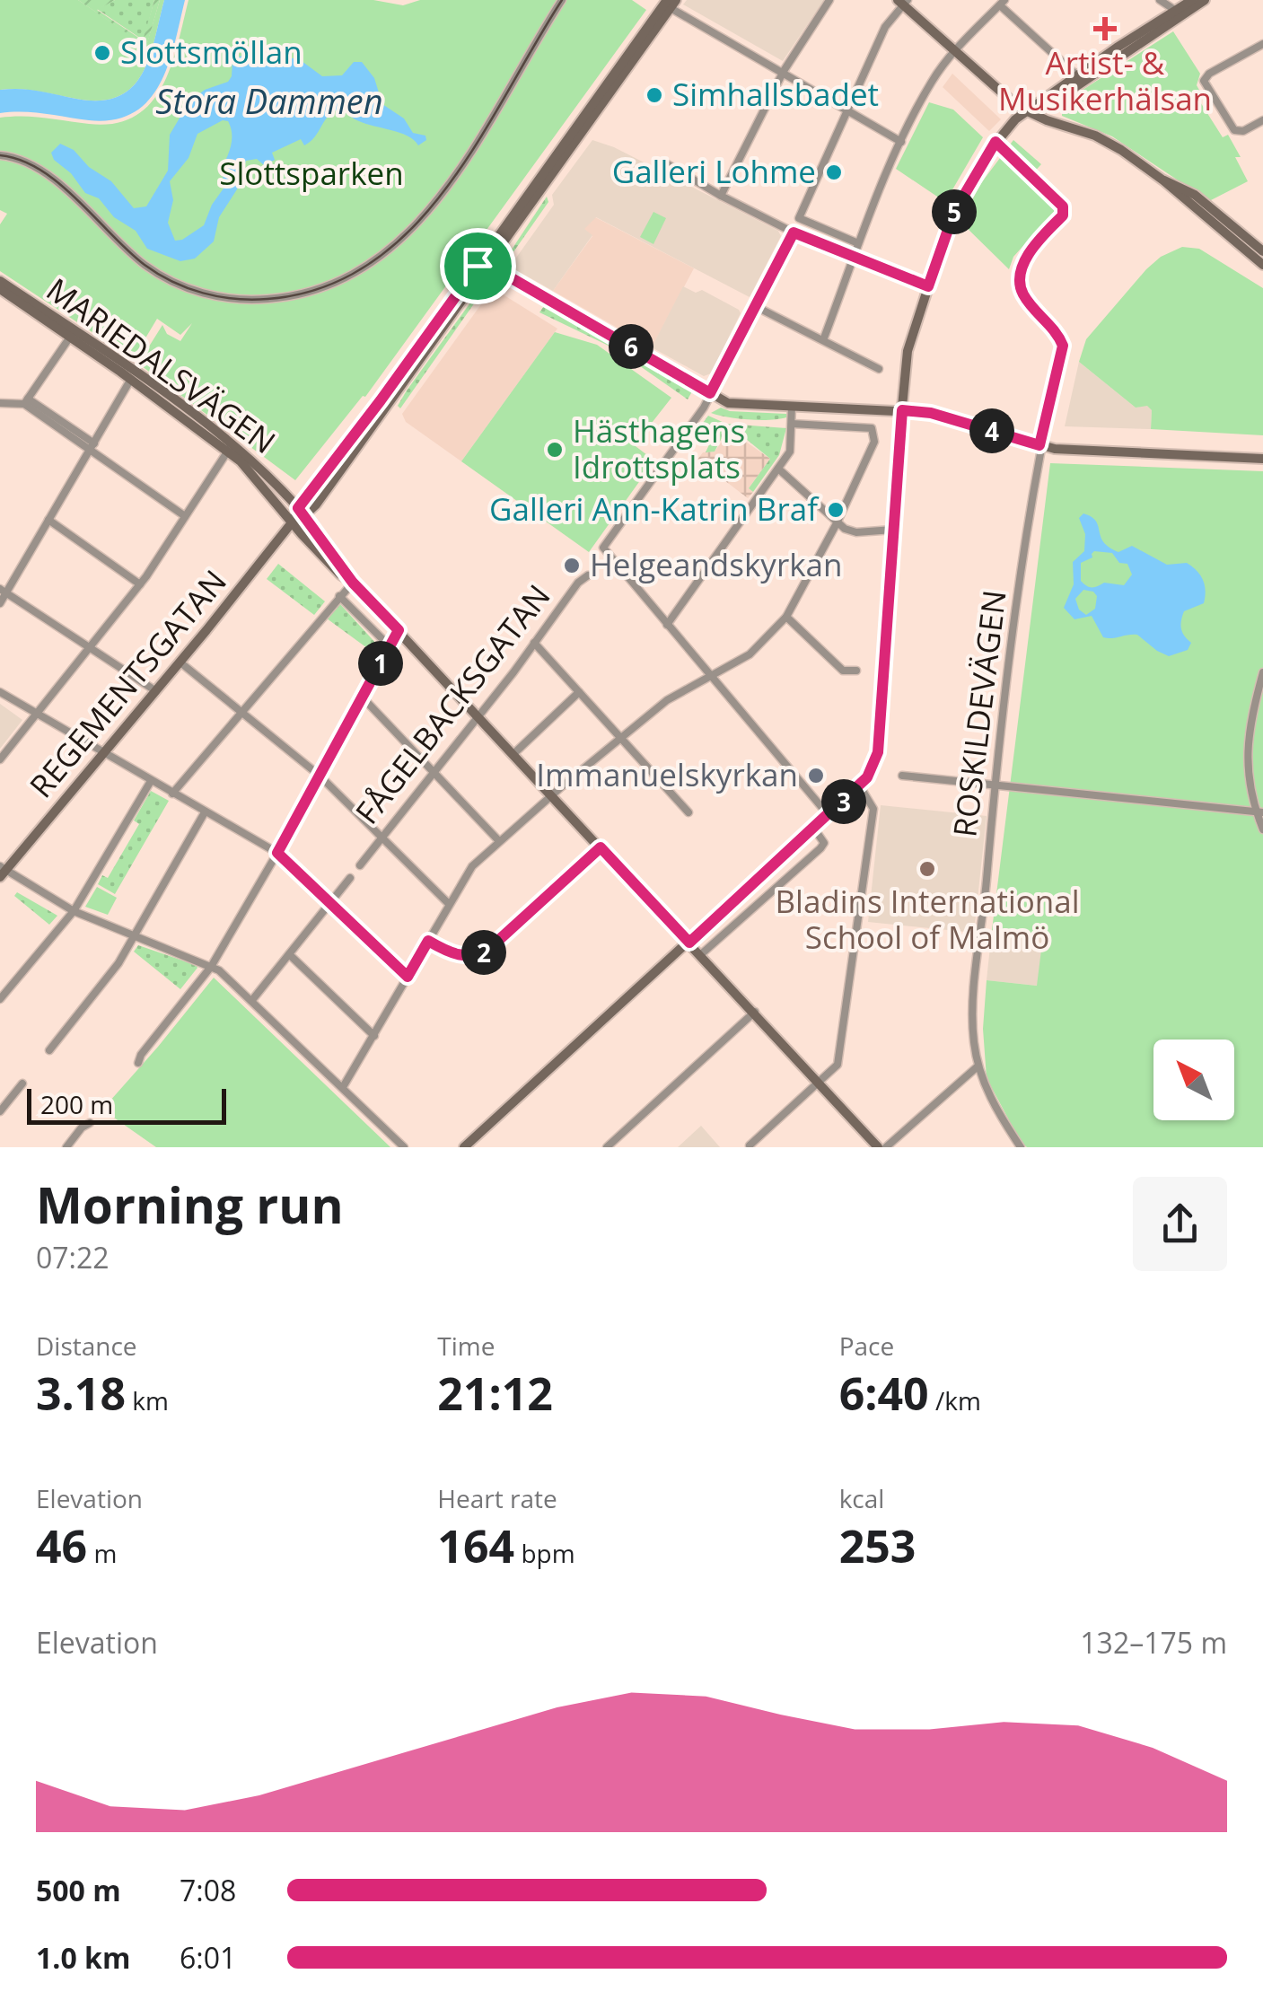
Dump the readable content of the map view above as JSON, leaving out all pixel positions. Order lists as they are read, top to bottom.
{
  "streets": {
    "street": [
      "MARIEDALSVÄGEN",
      "REGEMENTSGATAN",
      "FÅGELBACKSGATAN",
      "ROSKILDEVÄGEN"
    ]
  },
  "crossings": [
    ["MARIEDALSVÄGEN", "REGEMENTSGATAN"],
    ["MARIEDALSVÄGEN", "FÅGELBACKSGATAN"]
  ],
  "water": ["Stora Dammen"],
  "parks": ["Slottsparken"],
  "places": {
    "health": ["Artist- & Musikerhälsan"],
    "other": [
      "Slottsmöllan",
      "Simhallsbadet",
      "Galleri Lohme",
      "Hästhagens Idrottsplats",
      "Galleri Ann-Katrin Braf",
      "Helgeandskyrkan",
      "Immanuelskyrkan",
      "Bladins International School of Malmö"
    ]
  },
  "scale_bar": "200 m",
  "north": "top left",
  "page": {
    "pins": [
      "5",
      "6",
      "4",
      "1",
      "3",
      "2"
    ],
    "scale": "200 m",
    "heading": ["Morning run", "07:22"],
    "stats": [
      ["Distance", "3.18 km"],
      ["Time", "21:12"],
      ["Pace", "6:40 /km"],
      ["Elevation", "46 m"],
      ["Heart rate", "164 bpm"],
      ["kcal", "253"]
    ],
    "chart": ["Elevation", "132–175 m"],
    "list": [
      {
        "name": "500 m",
        "note": "7:08"
      },
      {
        "name": "1.0 km",
        "note": "6:01"
      }
    ]
  }
}
